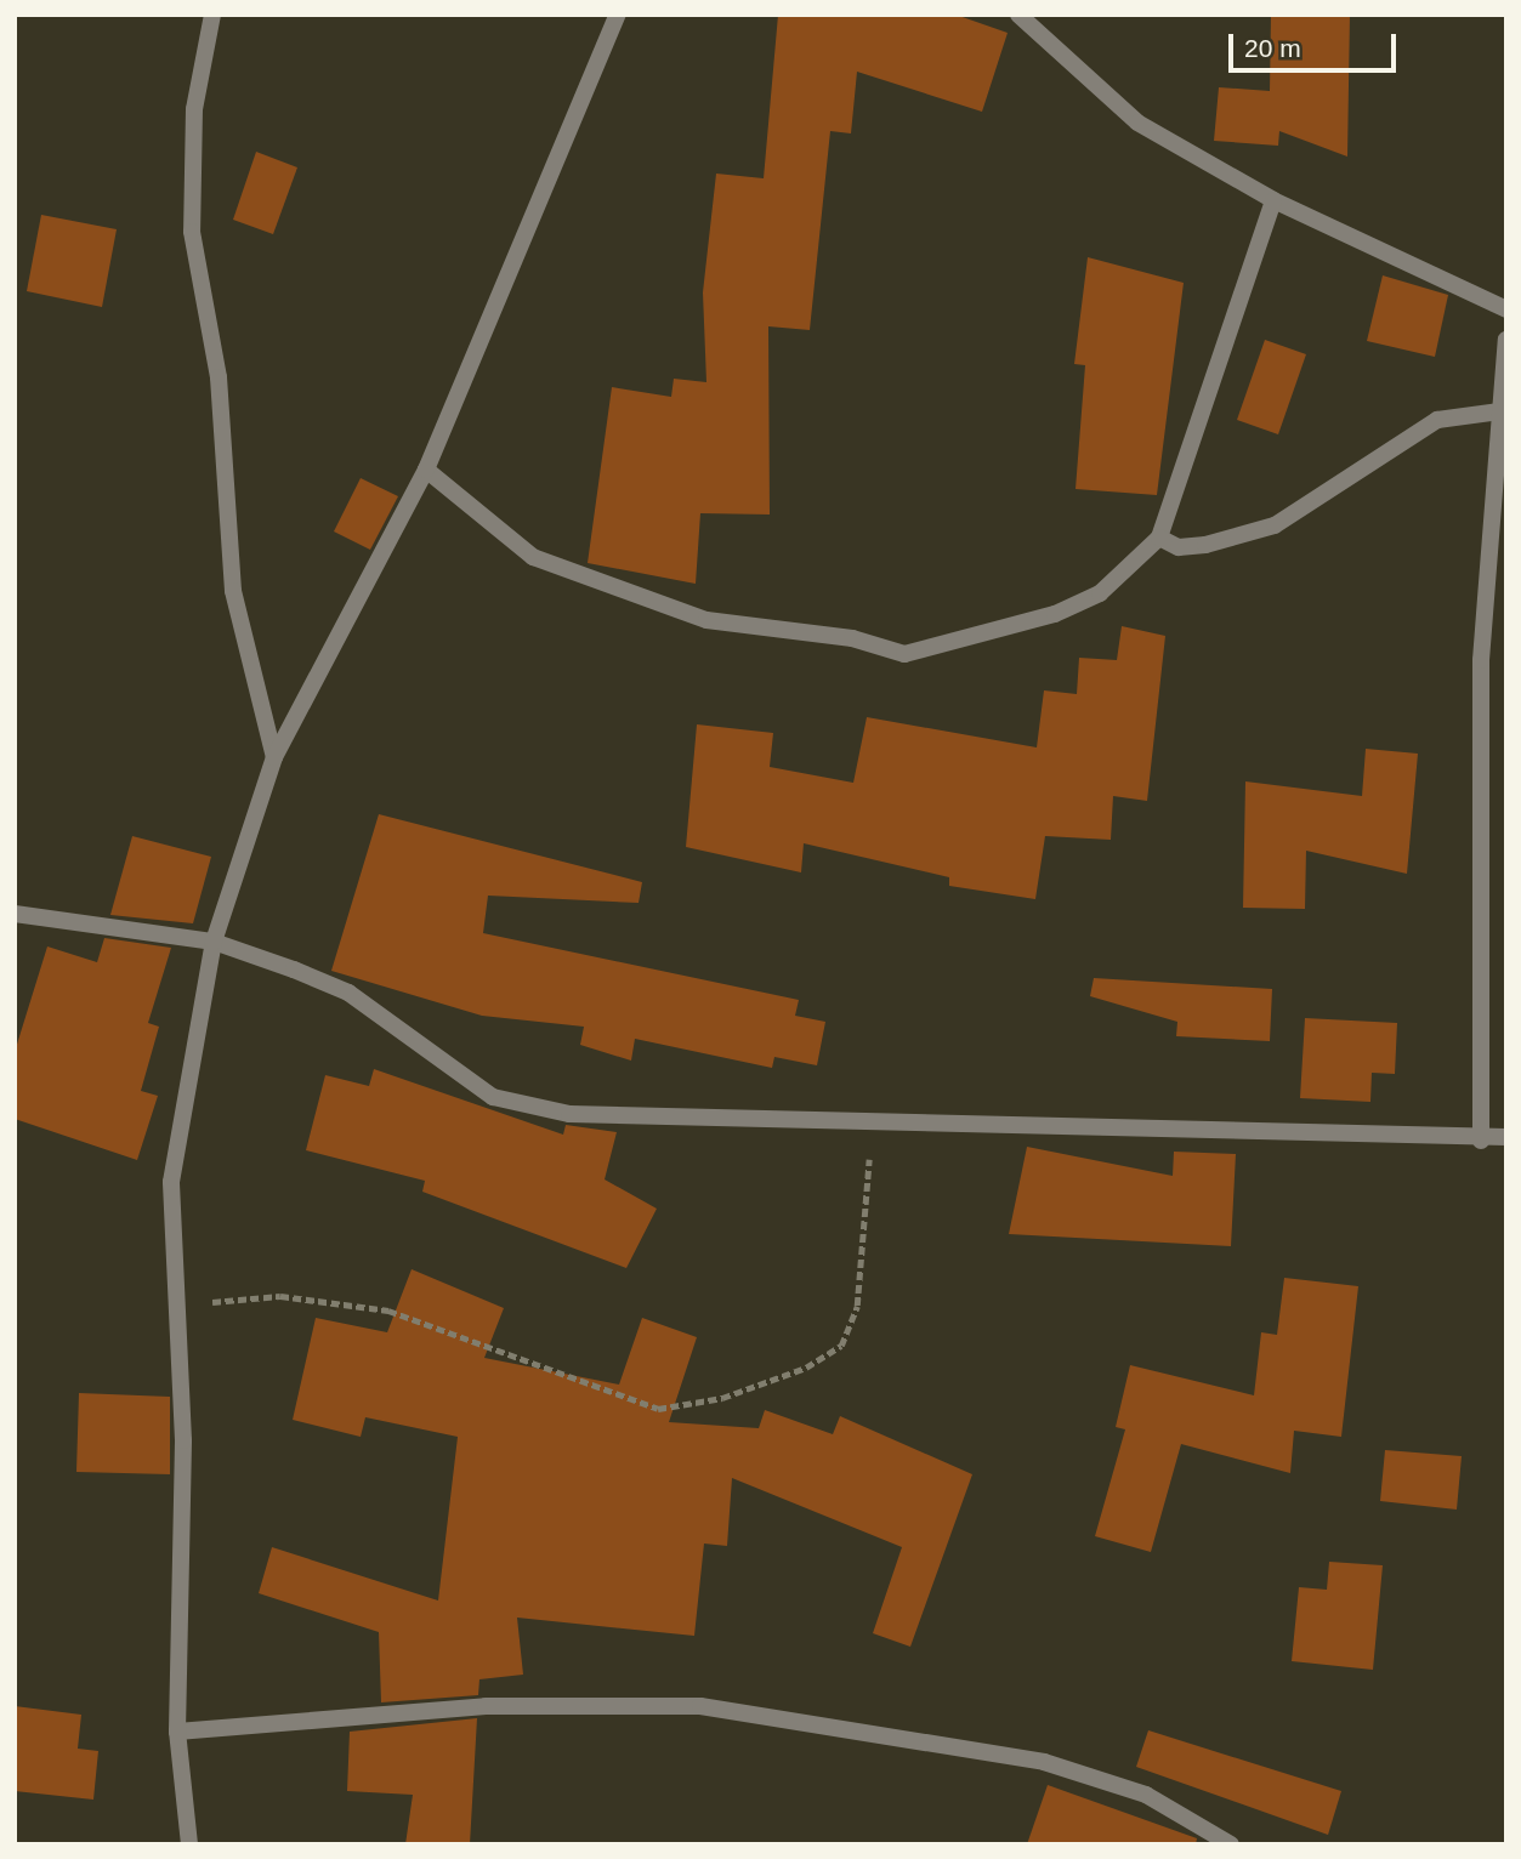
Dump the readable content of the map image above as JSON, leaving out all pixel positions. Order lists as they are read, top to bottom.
{
  "scale_bar": "20 m"
}
